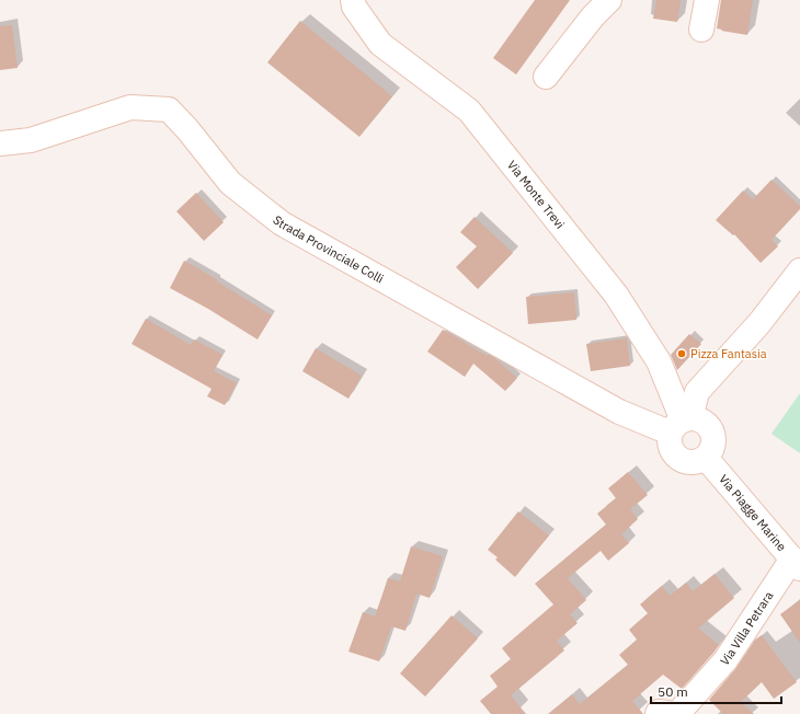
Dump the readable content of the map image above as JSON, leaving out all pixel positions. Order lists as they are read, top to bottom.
{
  "streets": {
    "street": [
      "Via Monte Trevi",
      "Strada Provinciale Colli",
      "Via Piagge Marine",
      "Via Villa Petrara"
    ]
  },
  "crossings": [
    ["Via Monte Trevi", "Strada Provinciale Colli"],
    ["Via Monte Trevi", "Via Piagge Marine"],
    ["Strada Provinciale Colli", "Via Piagge Marine"],
    ["Via Piagge Marine", "Via Villa Petrara"]
  ],
  "places": ["Pizza Fantasia"],
  "scale_bar": "50 m"
}
